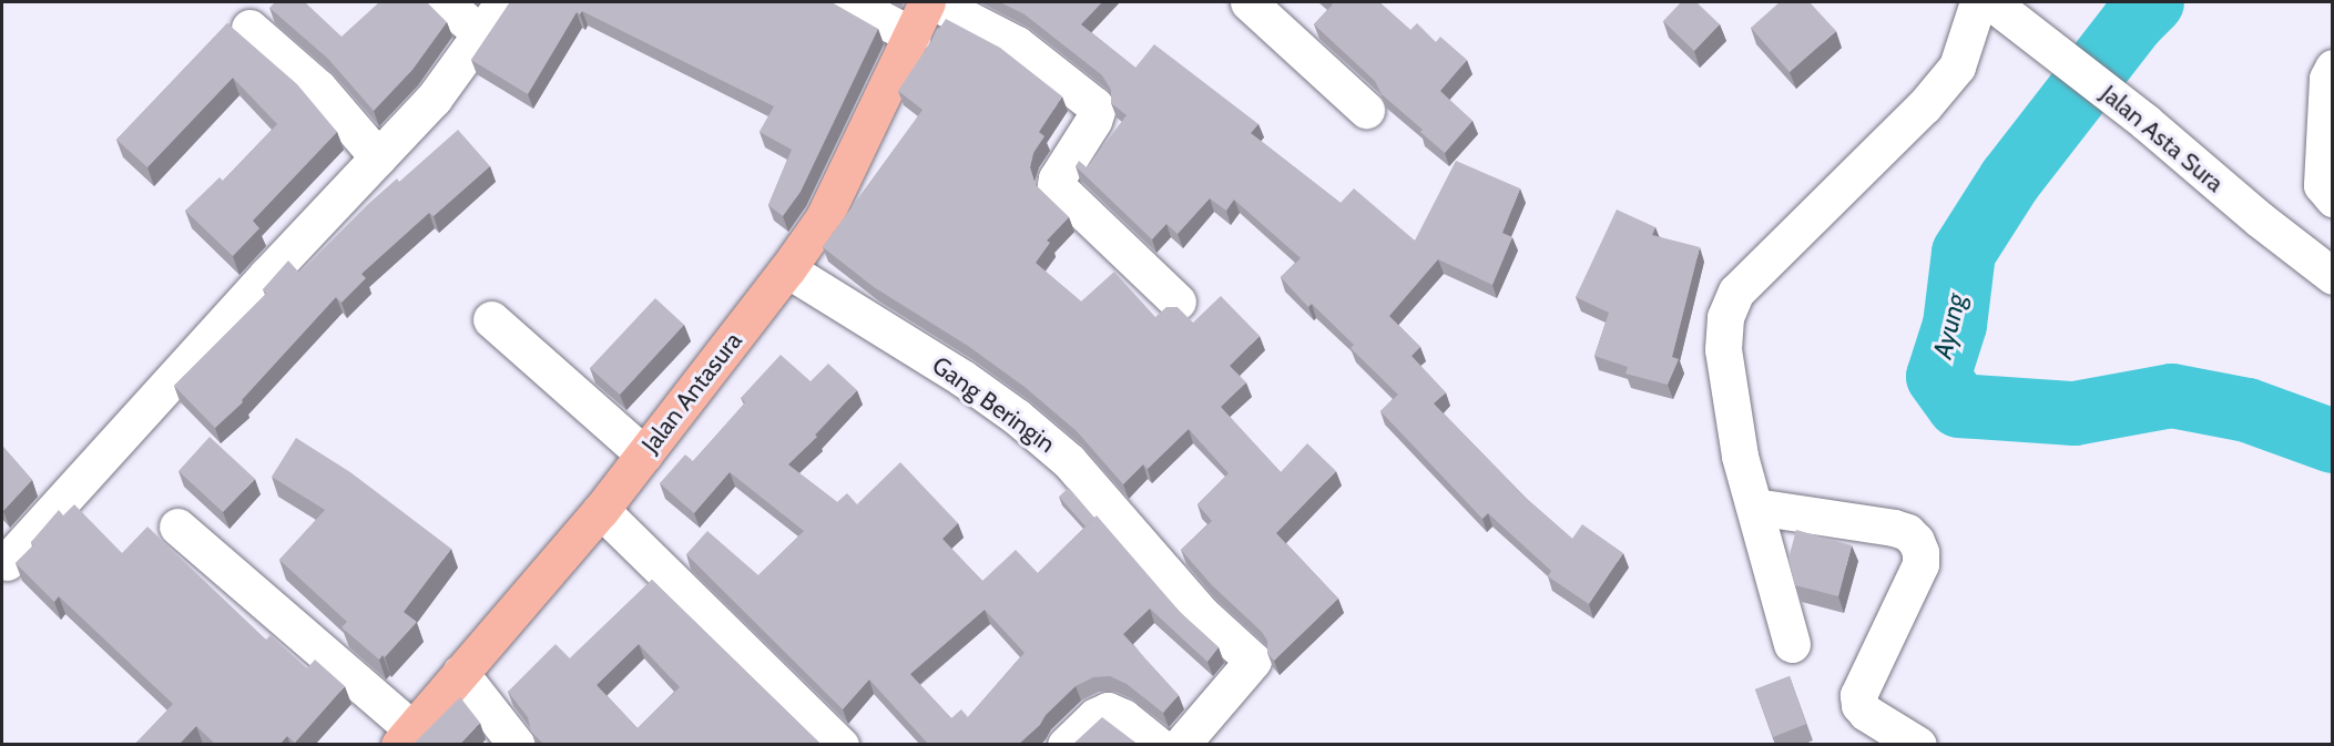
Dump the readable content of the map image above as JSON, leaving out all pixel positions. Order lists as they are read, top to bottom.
{
  "streets": {
    "main road": ["Jalan Antasura"],
    "street": ["Jalan Asta Sura", "Gang Beringin"]
  },
  "crossings": [
    ["Jalan Antasura", "Gang Beringin"]
  ],
  "water": ["Ayung"]
}
